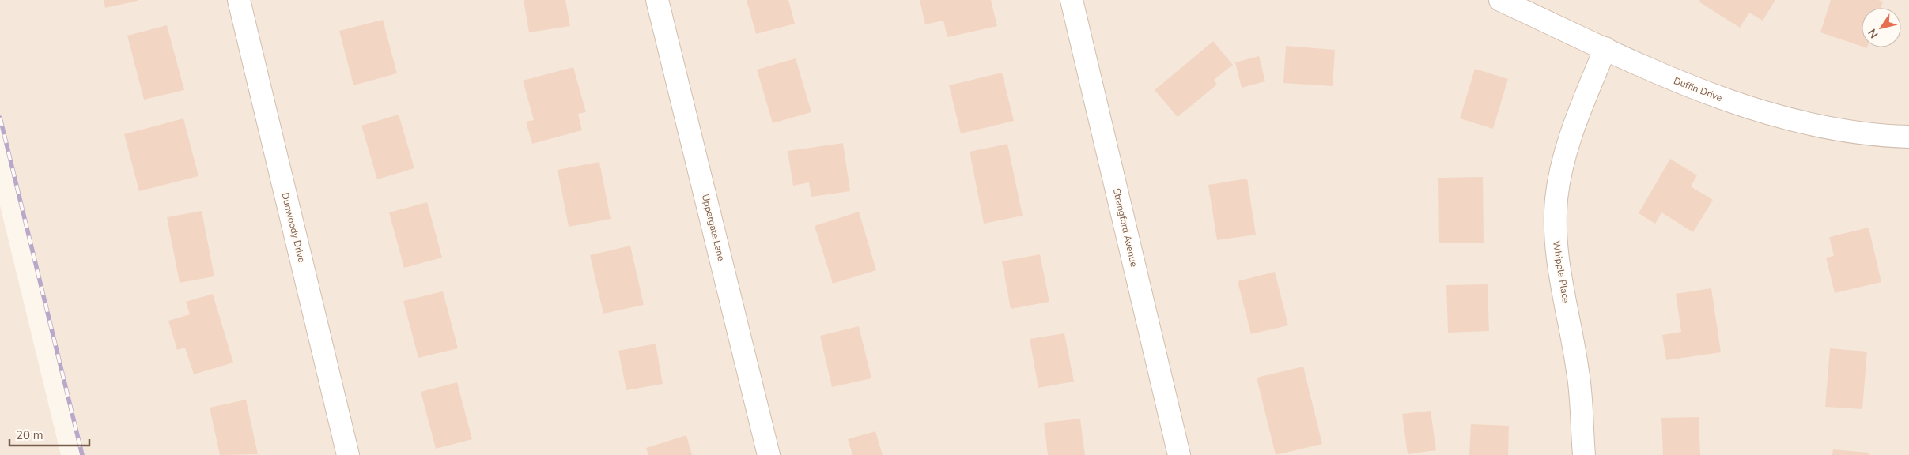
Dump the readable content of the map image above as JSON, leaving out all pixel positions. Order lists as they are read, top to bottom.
{
  "streets": {
    "street": [
      "Duffin Drive",
      "Dunwoody Drive",
      "Uppergate Lane",
      "Strangford Avenue",
      "Whipple Place"
    ]
  },
  "crossings": [
    ["Duffin Drive", "Whipple Place"]
  ],
  "scale_bar": "20 m",
  "north": "bottom left"
}
